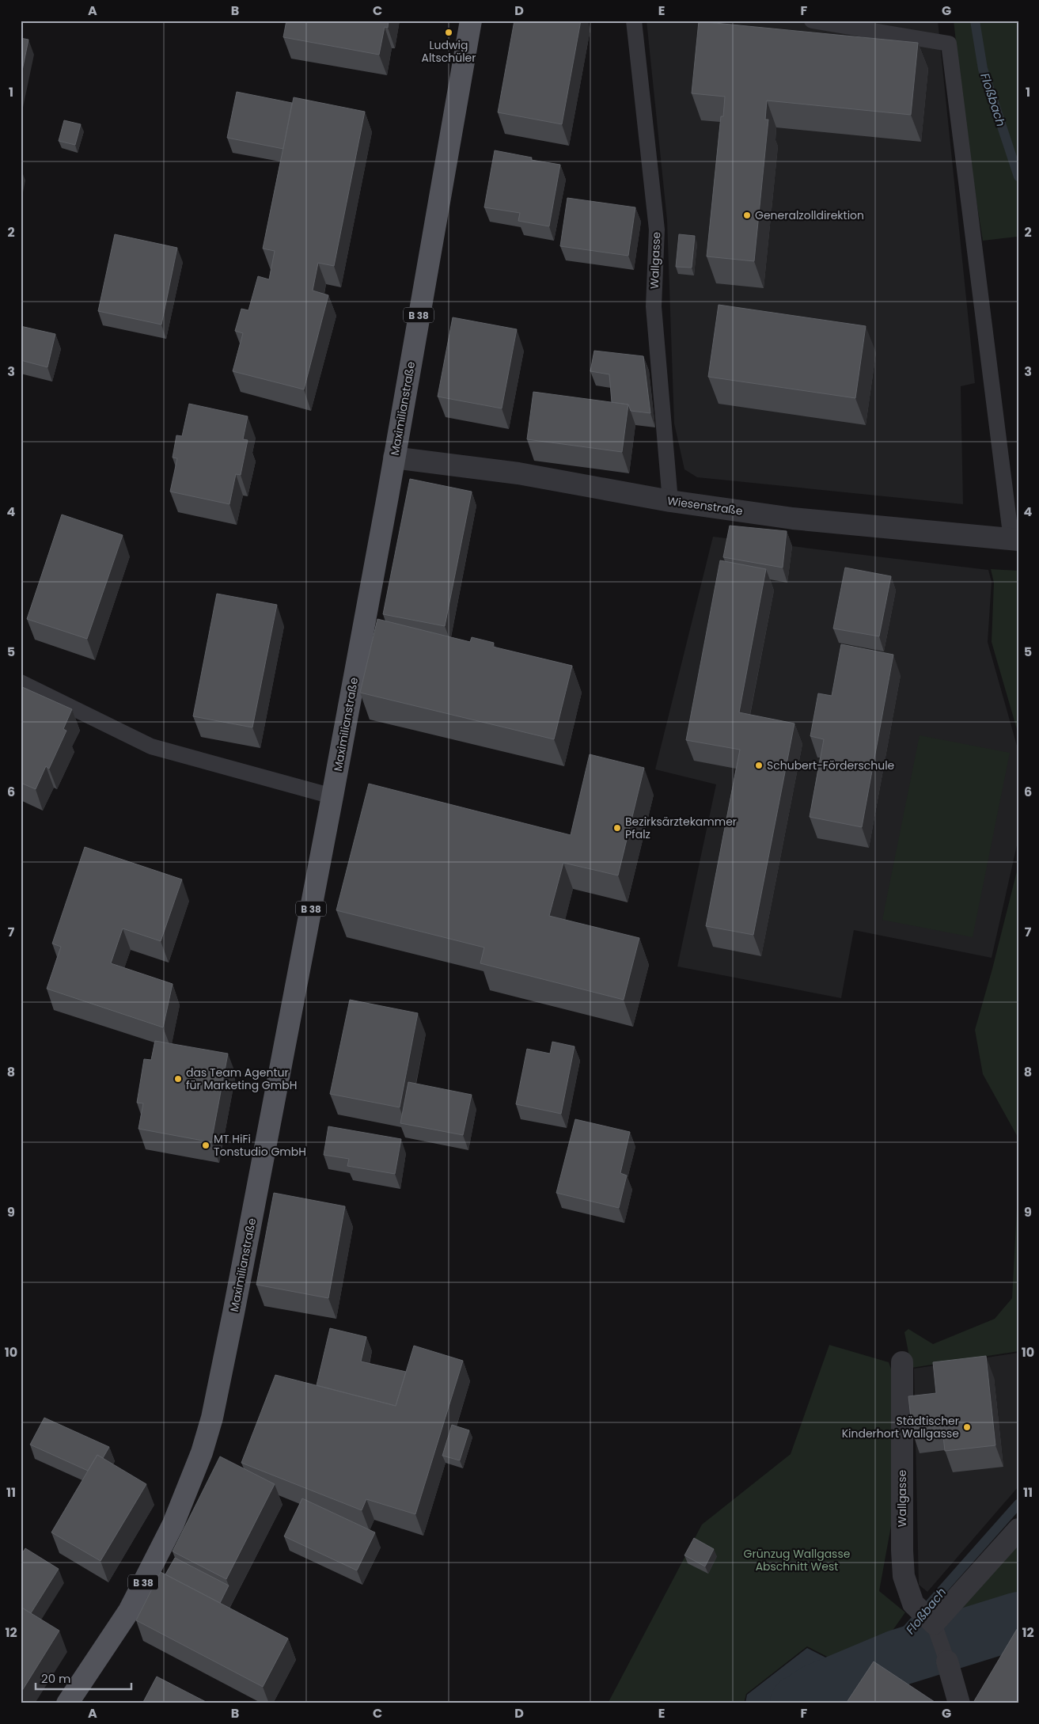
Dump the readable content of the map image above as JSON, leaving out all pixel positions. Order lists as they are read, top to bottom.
{
  "streets": {
    "main road": ["B 38", "Maximilianstraße"],
    "street": ["Wallgasse", "Wiesenstraße"]
  },
  "crossings": [
    ["Wallgasse", "Wiesenstraße"],
    ["Maximilianstraße", "Wiesenstraße"]
  ],
  "water": ["Floßbach"],
  "parks": ["Grünzug Wallgasse Abschnitt West"],
  "places": [
    "Ludwig Altschüler",
    "Generalzolldirektion",
    "Schubert-Förderschule",
    "Bezirksärztekammer Pfalz",
    "das Team Agentur für Marketing GmbH",
    "MT HiFi Tonstudio GmbH",
    "Städtischer Kinderhort Wallgasse"
  ],
  "scale_bar": "20 m",
  "grid": {
    "columns": [
      "A",
      "B",
      "C",
      "D",
      "E",
      "F",
      "G"
    ],
    "rows": [
      "1",
      "2",
      "3",
      "4",
      "5",
      "6",
      "7",
      "8",
      "9",
      "10",
      "11",
      "12"
    ]
  }
}
